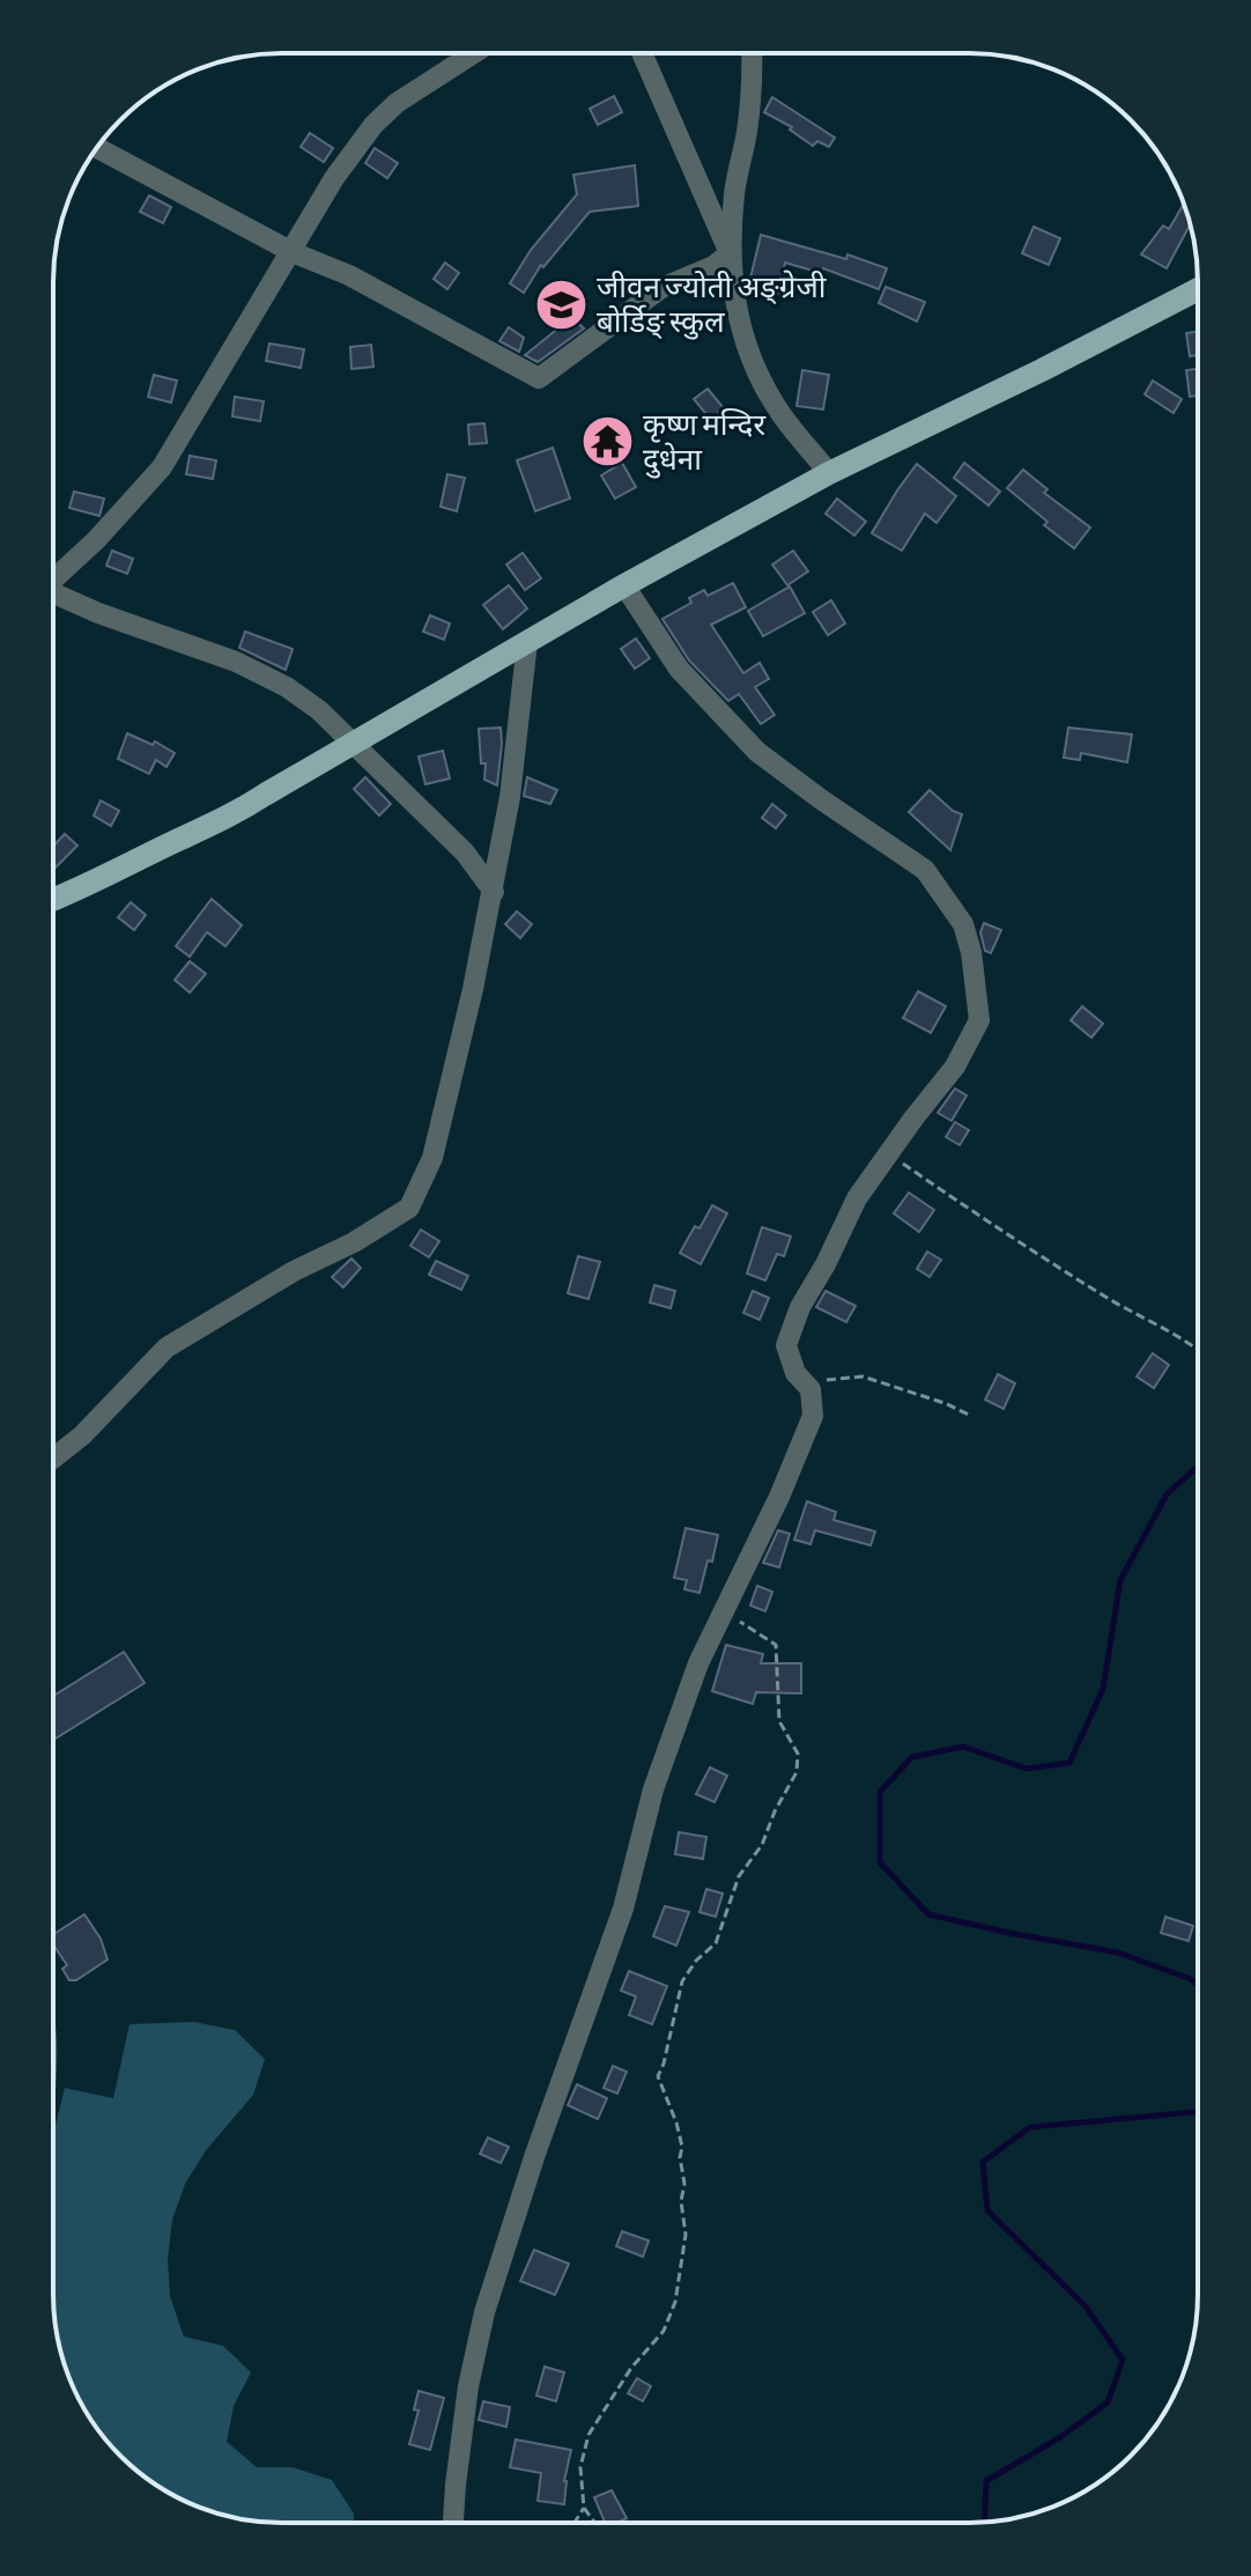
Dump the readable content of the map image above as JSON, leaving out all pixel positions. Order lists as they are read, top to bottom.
{
  "places": {
    "school or university": ["जीवन ज्योती अङ्ग्रेजी बोर्डिङ् स्कुल"],
    "temple": ["कृष्ण मन्दिर दुधेना"]
  }
}
